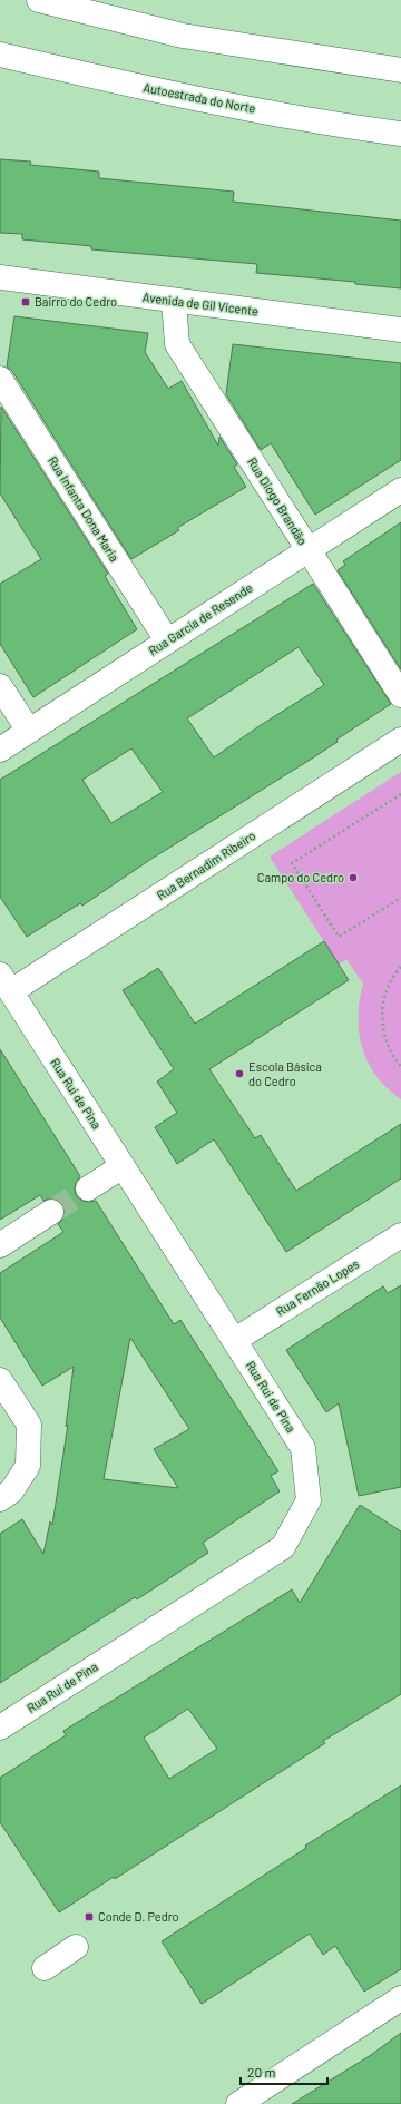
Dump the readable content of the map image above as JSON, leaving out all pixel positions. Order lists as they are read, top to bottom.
{
  "streets": {
    "main road": [
      "Autoestrada do Norte",
      "Avenida de Gil Vicente",
      "Rua Diogo Brandão",
      "Rua Infanta Dona Maria",
      "Rua Garcia de Resende",
      "Rua Bernadim Ribeiro",
      "Rua Rui de Pina",
      "Rua Fernão Lopes"
    ]
  },
  "crossings": [
    ["Avenida de Gil Vicente", "Rua Diogo Brandão"],
    ["Rua Diogo Brandão", "Rua Garcia de Resende"],
    ["Rua Infanta Dona Maria", "Rua Garcia de Resende"],
    ["Rua Bernadim Ribeiro", "Rua Rui de Pina"],
    ["Rua Rui de Pina", "Rua Fernão Lopes"]
  ],
  "places": {
    "transit": ["Bairro do Cedro", "Conde D. Pedro"],
    "other": ["Campo do Cedro", "Escola Básica do Cedro"]
  },
  "scale_bar": "20 m"
}
